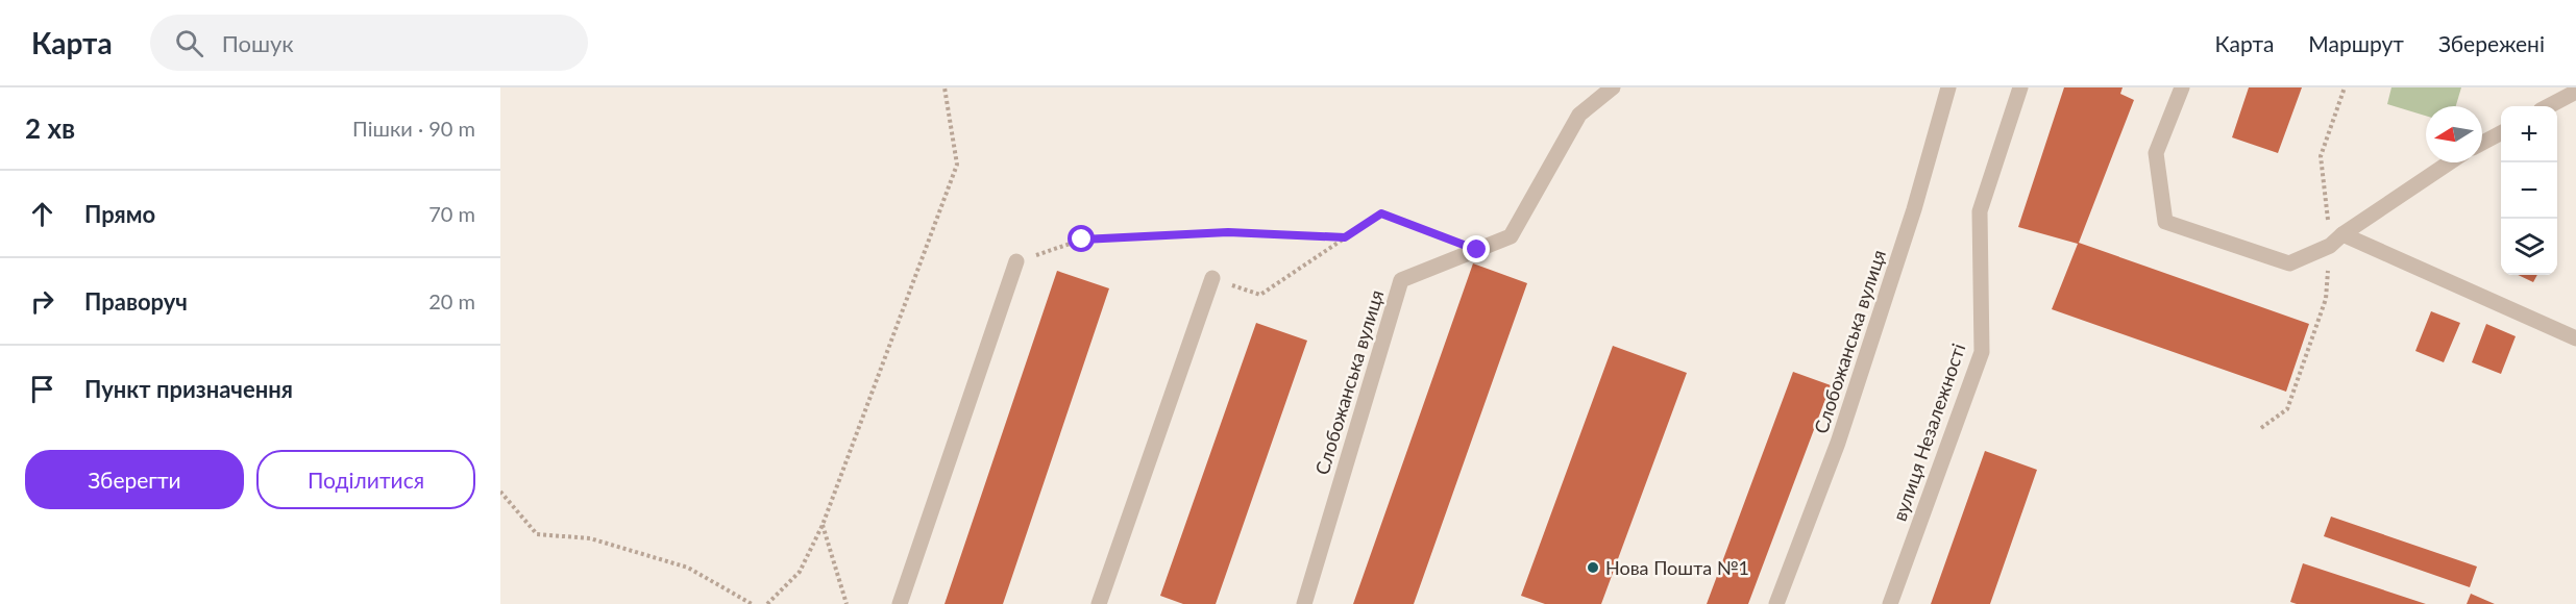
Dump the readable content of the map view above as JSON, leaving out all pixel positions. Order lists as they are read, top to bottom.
{
  "streets": {
    "street": ["Слобожанська вулиця", "вулиця Незалежності"]
  },
  "places": ["Нова Пошта №1"],
  "north": "left",
  "page": {
    "header": "Карта",
    "search": "Пошук",
    "nav": ["Карта", "Маршрут", "Збережені"],
    "heading": ["2 хв", "Пішки · 90 m"],
    "map_buttons": ["+", "−"],
    "list": [
      ["Прямо", "70 m"],
      ["Праворуч", "20 m"],
      "Пункт призначення"
    ],
    "buttons": ["Зберегти", "Поділитися"]
  }
}
